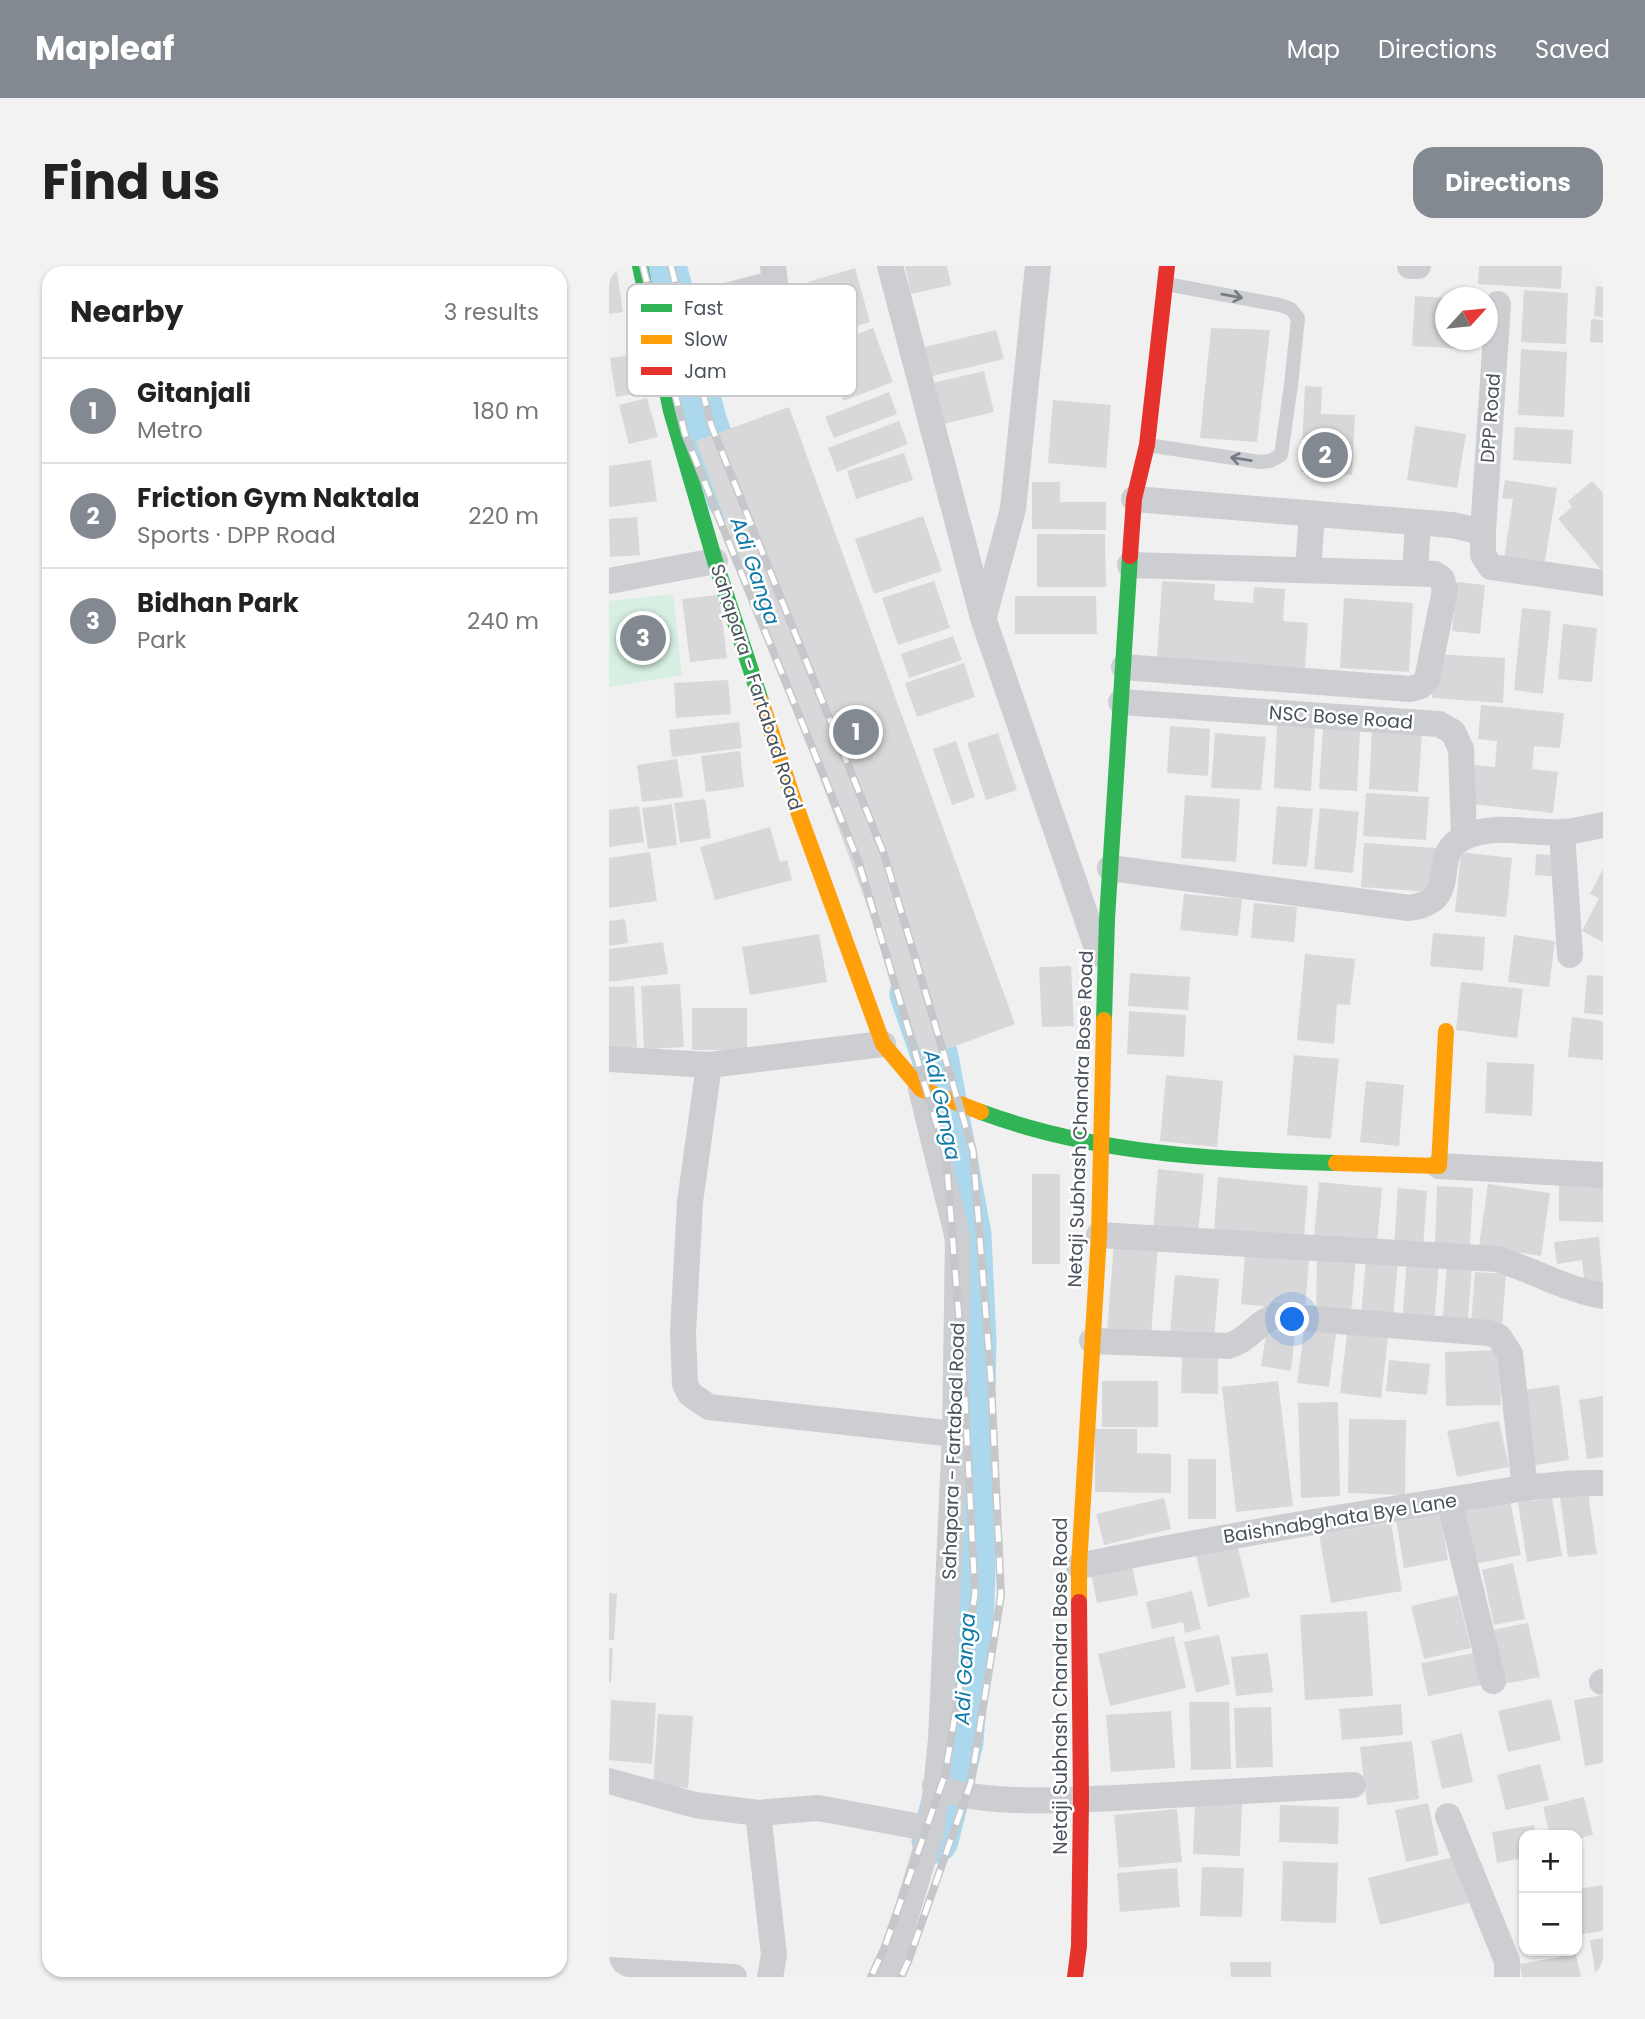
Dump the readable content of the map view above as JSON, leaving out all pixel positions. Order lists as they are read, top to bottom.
{
  "streets": {
    "main road": ["Sahapara - Fartabad Road", "Netaji Subhash Chandra Bose Road"],
    "street": ["DPP Road", "NSC Bose Road", "Baishnabghata Bye Lane"]
  },
  "crossings": [
    ["NSC Bose Road", "Netaji Subhash Chandra Bose Road"],
    ["Netaji Subhash Chandra Bose Road", "Baishnabghata Bye Lane"]
  ],
  "water": ["Adi Ganga"],
  "legend": ["Fast", "Slow", "Jam"],
  "north": "top right",
  "page": {
    "header": "Mapleaf",
    "nav": ["Map", "Directions", "Saved"],
    "title": "Find us",
    "buttons": "Directions",
    "heading": ["Nearby", "3 results"],
    "list": [
      {
        "mark": "1",
        "name": "Gitanjali",
        "note": "Metro",
        "value": "180 m"
      },
      {
        "mark": "2",
        "name": "Friction Gym Naktala",
        "note": "Sports · DPP Road",
        "value": "220 m"
      },
      {
        "mark": "3",
        "name": "Bidhan Park",
        "note": "Park",
        "value": "240 m"
      }
    ],
    "pins": ["2", "3", "1"],
    "map_buttons": ["+", "−"]
  }
}
